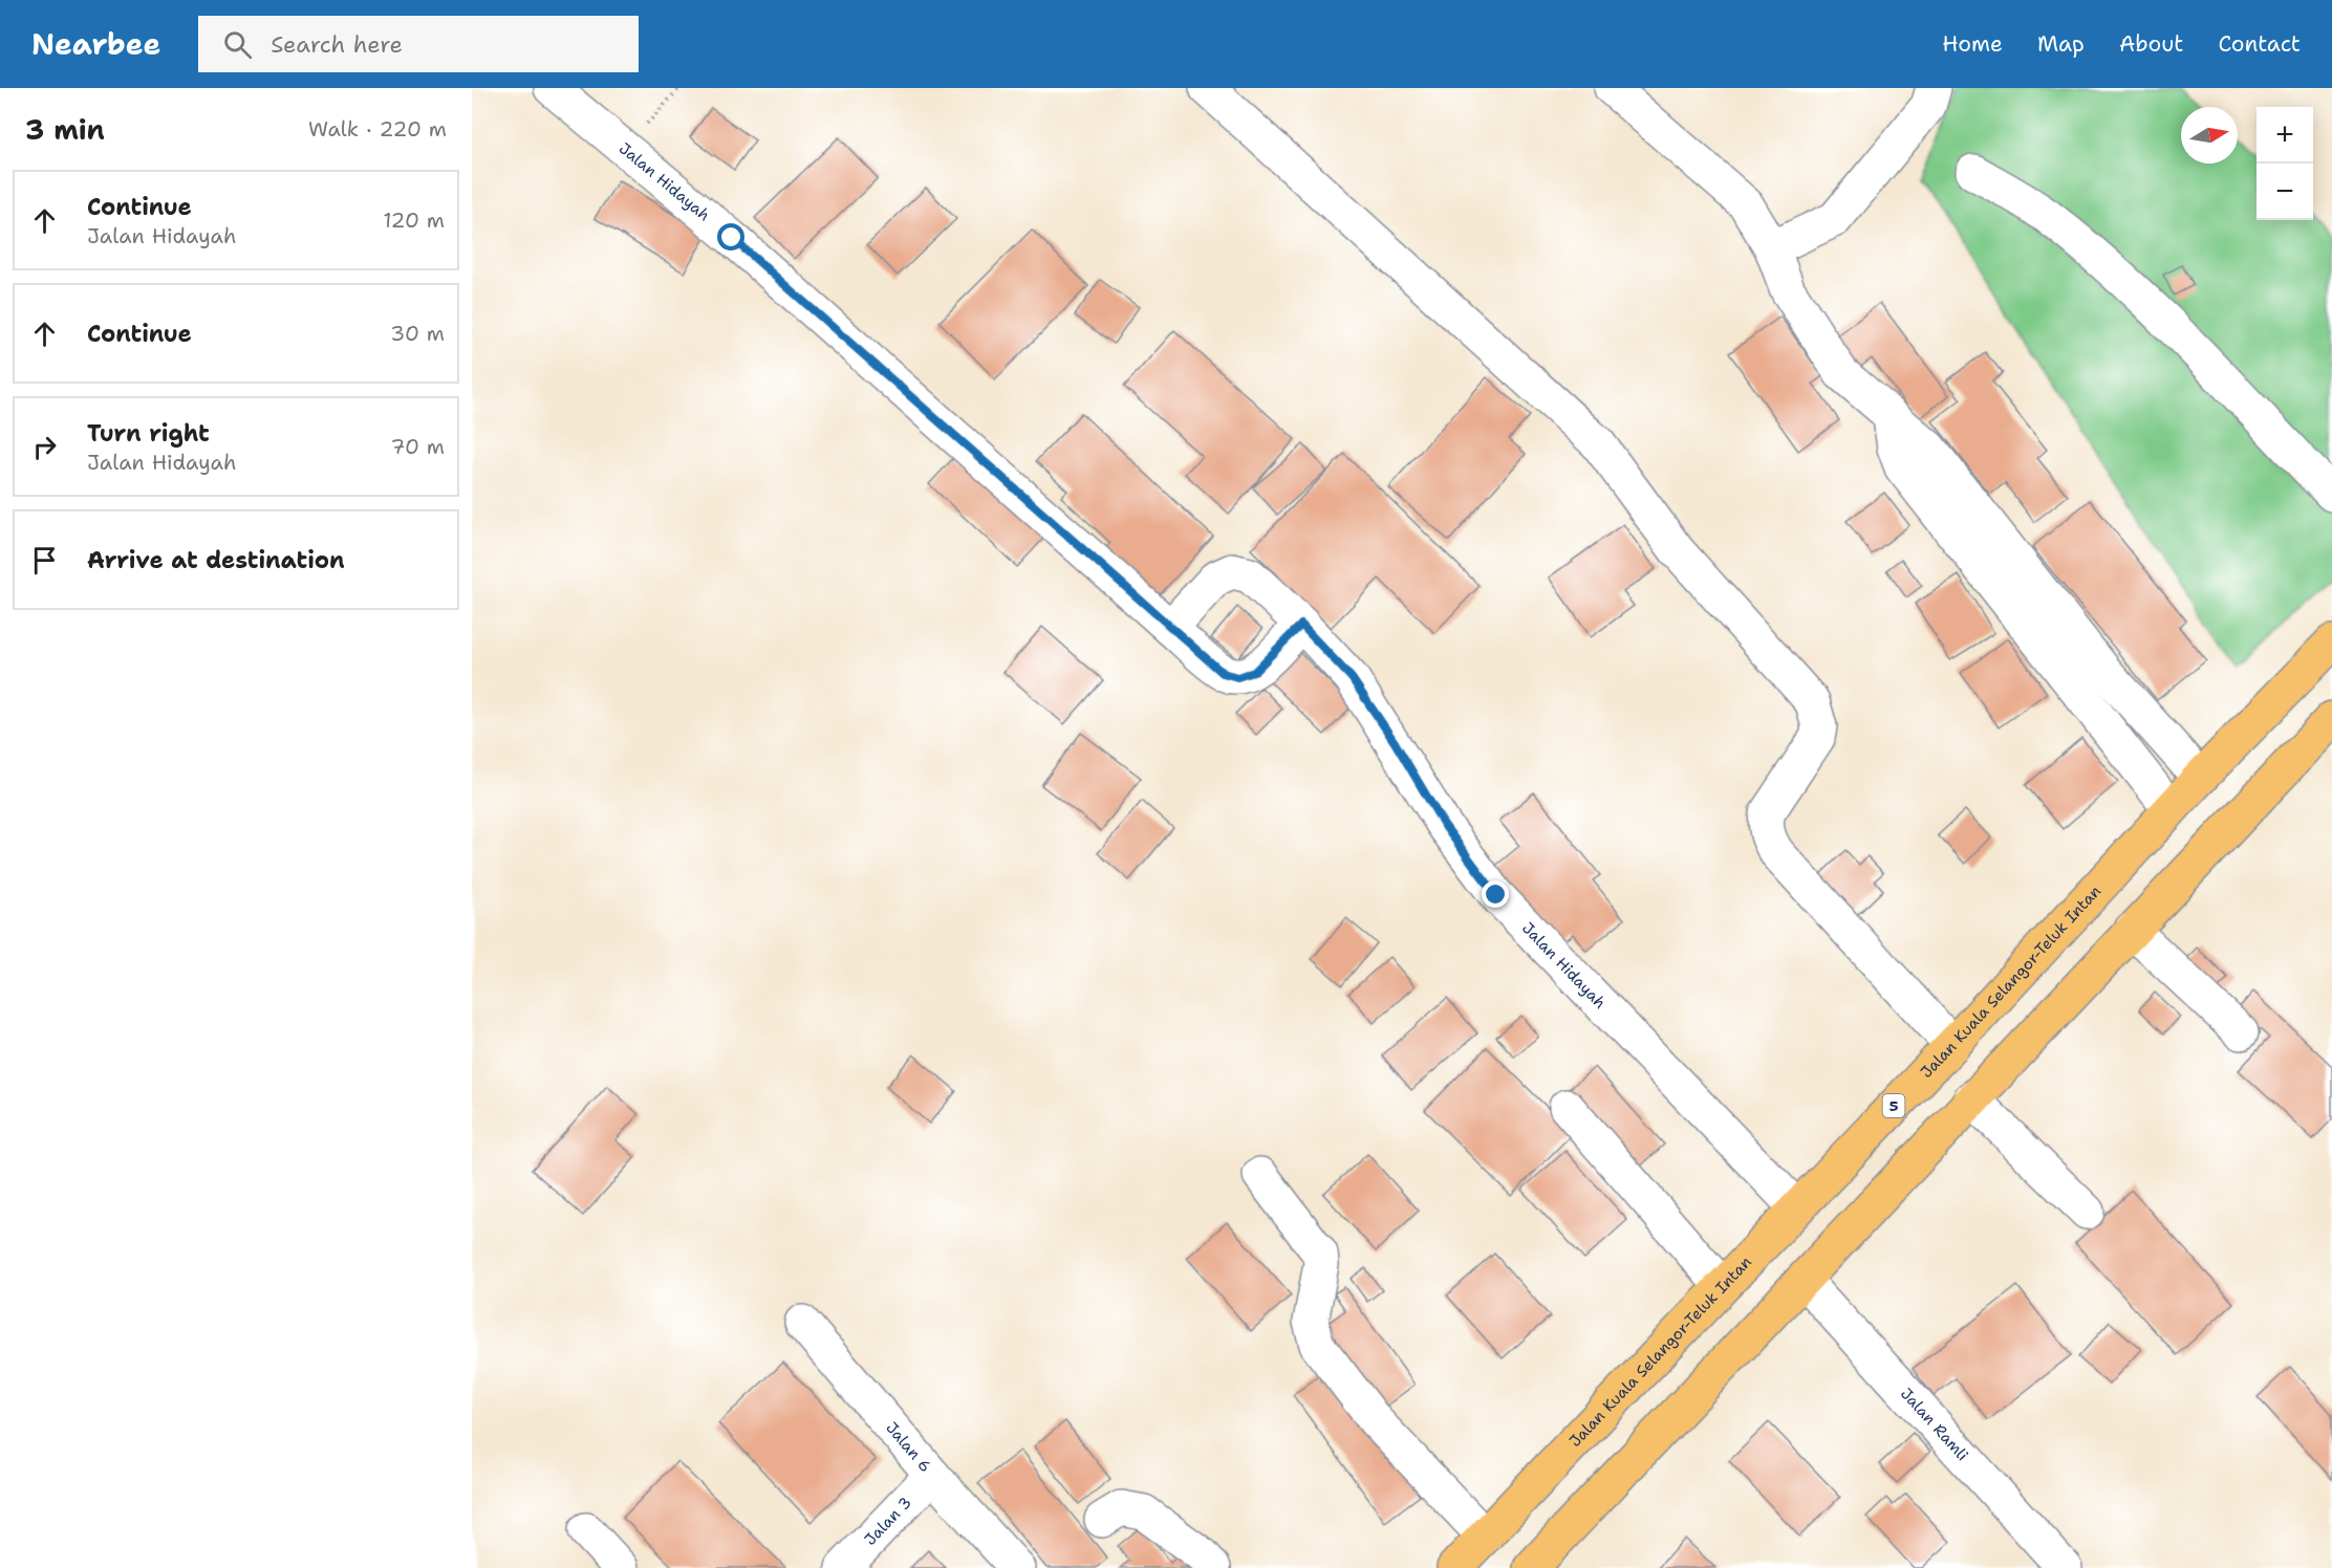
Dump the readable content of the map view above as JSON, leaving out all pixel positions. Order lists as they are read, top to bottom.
{
  "streets": {
    "highway": ["Jalan Kuala Selangor-Teluk Intan", "5"],
    "street": [
      "Jalan Hidayah",
      "Jalan Ramli",
      "Jalan 6",
      "Jalan 3"
    ]
  },
  "crossings": [
    ["Jalan Hidayah", "Jalan Kuala Selangor-Teluk Intan"],
    ["Jalan 6", "Jalan 3"]
  ],
  "north": "right",
  "page": {
    "header": "Nearbee",
    "search": "Search here",
    "nav": [
      "Home",
      "Map",
      "About",
      "Contact"
    ],
    "heading": ["3 min", "Walk · 220 m"],
    "map_buttons": ["+", "−"],
    "list": [
      ["Continue", "Jalan Hidayah", "120 m"],
      ["Continue", "30 m"],
      ["Turn right", "Jalan Hidayah", "70 m"],
      "Arrive at destination"
    ]
  }
}
